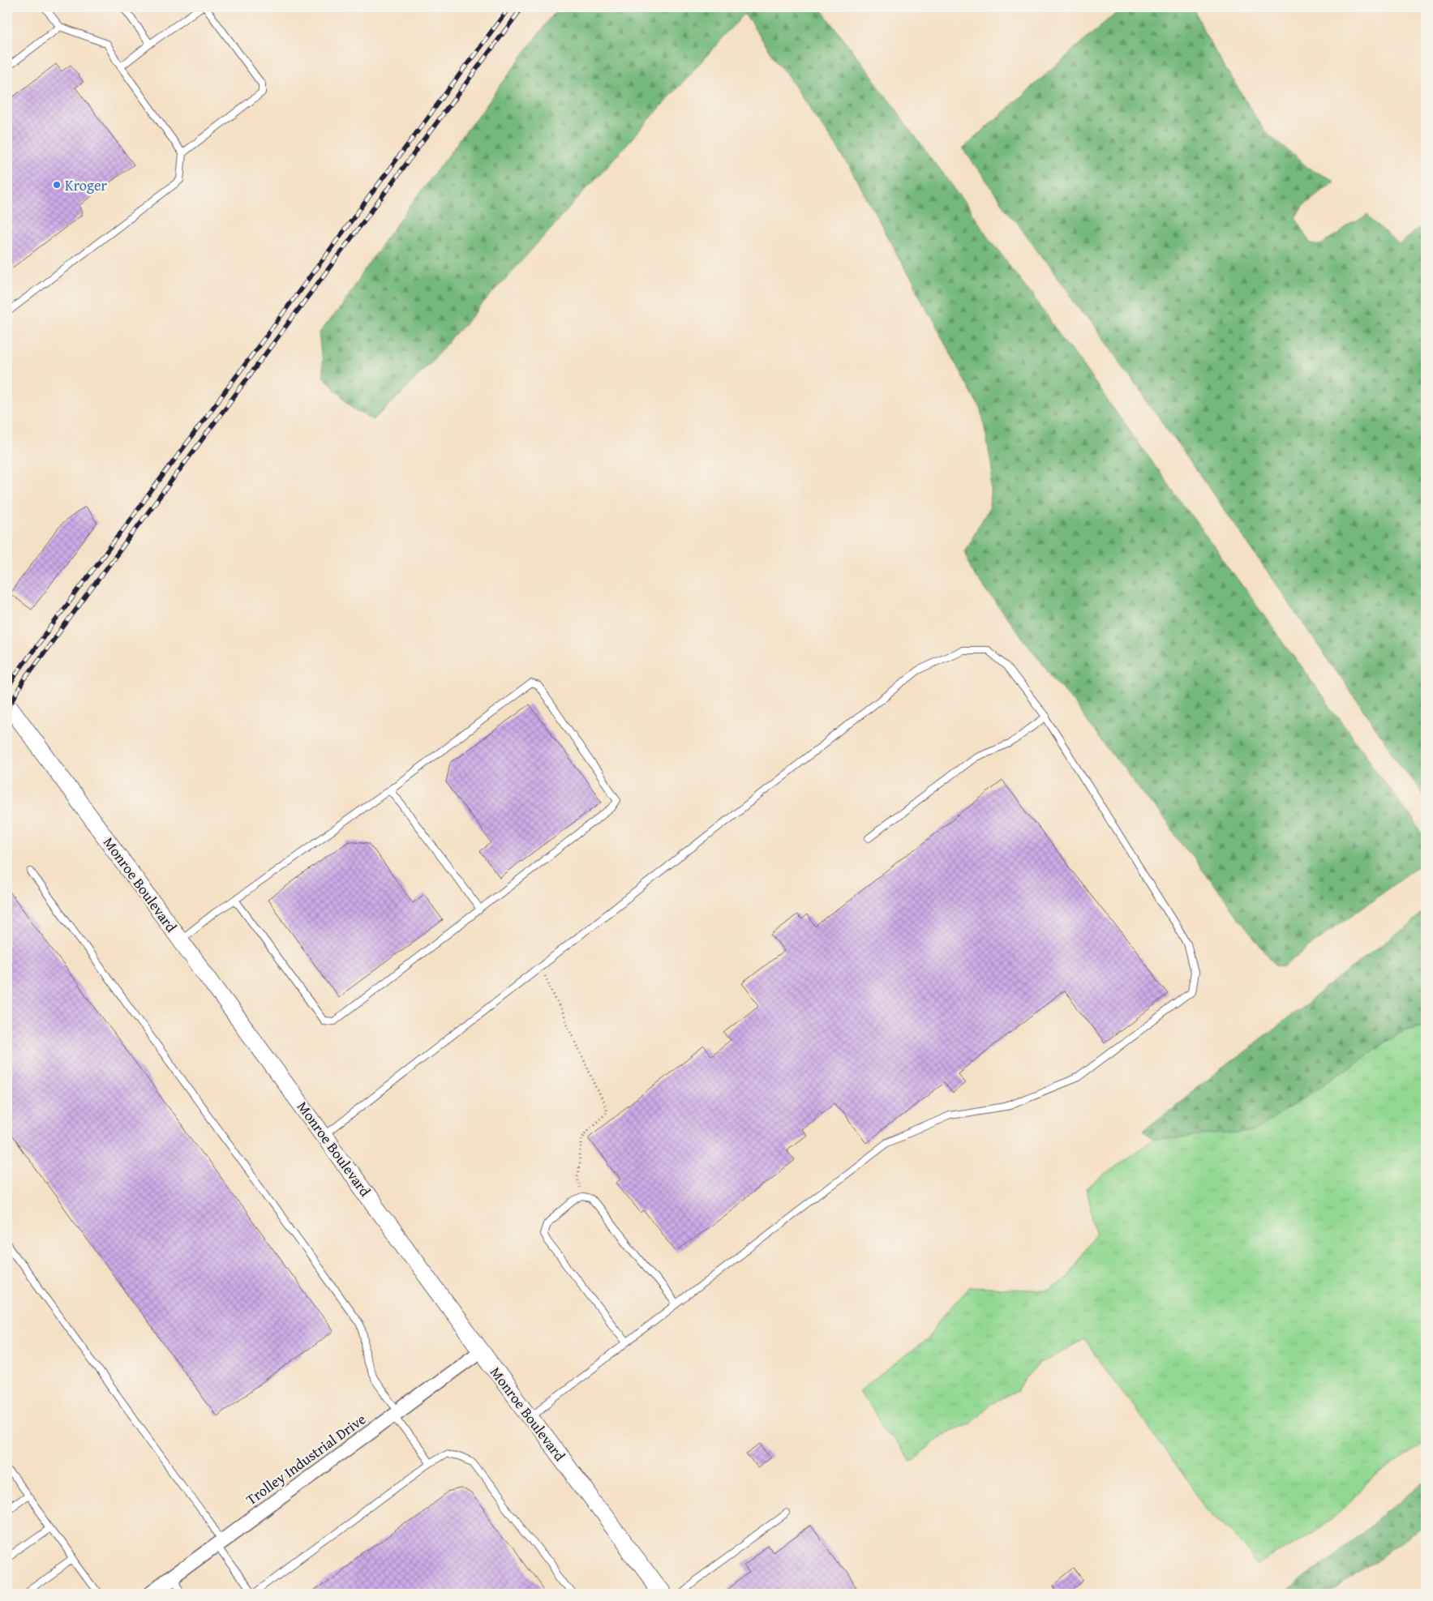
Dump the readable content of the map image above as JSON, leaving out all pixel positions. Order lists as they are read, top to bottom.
{
  "streets": {
    "street": ["Monroe Boulevard", "Trolley Industrial Drive"]
  },
  "crossings": [
    ["Monroe Boulevard", "Trolley Industrial Drive"]
  ],
  "places": ["Kroger"]
}
